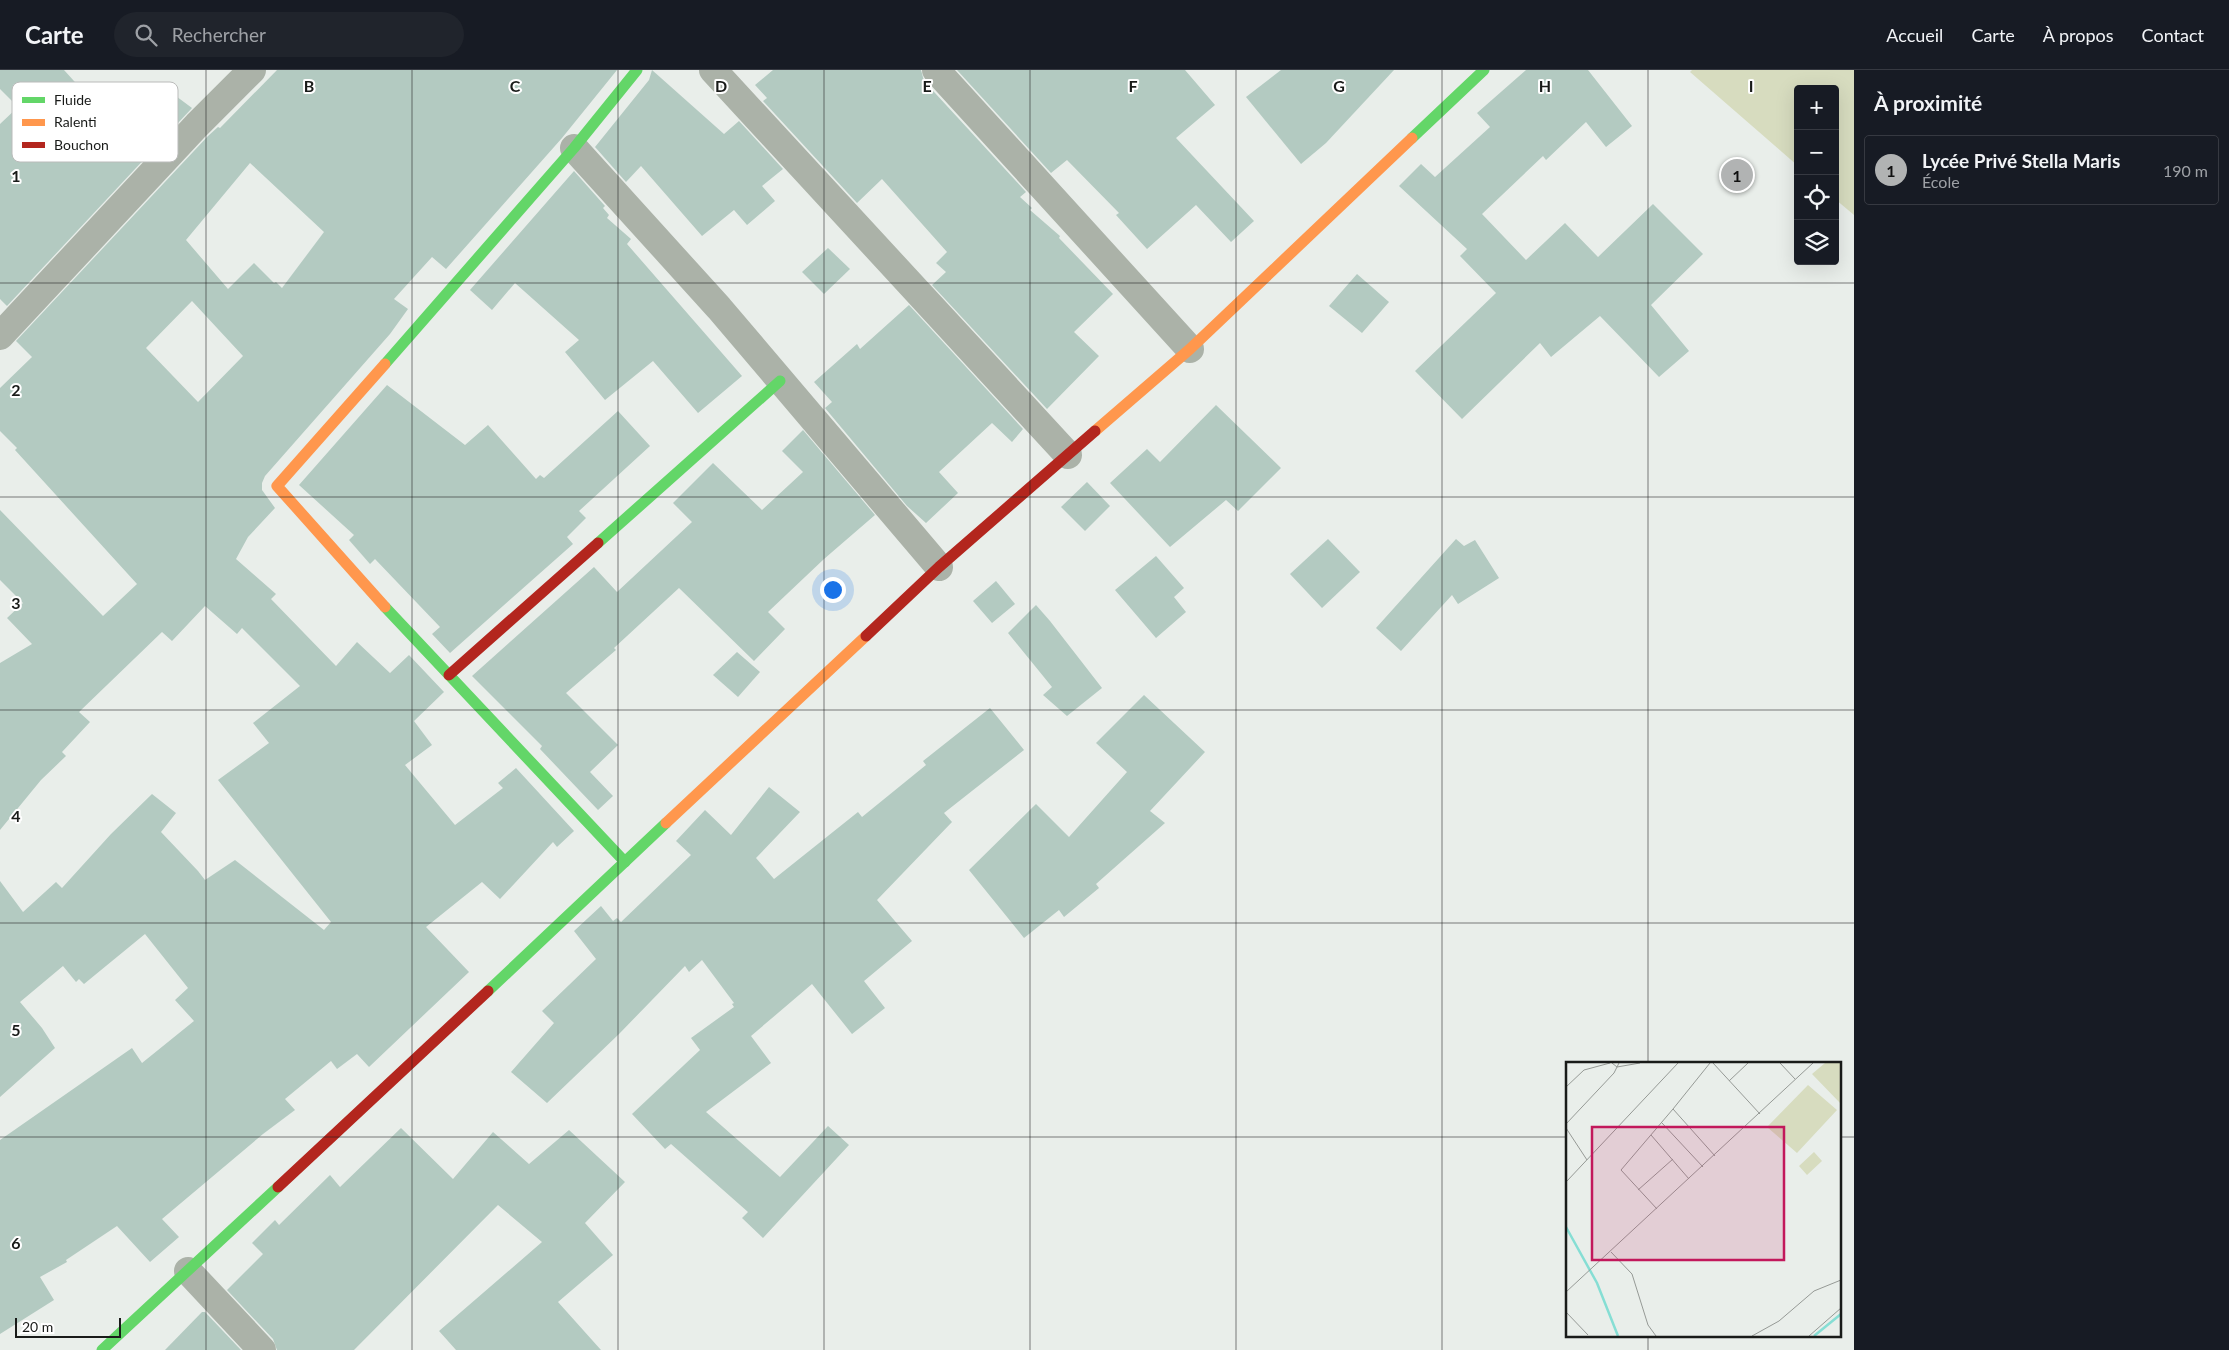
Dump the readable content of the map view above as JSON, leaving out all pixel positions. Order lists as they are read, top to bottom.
{
  "legend": ["Fluide", "Ralenti", "Bouchon"],
  "scale_bar": "20 m",
  "page": {
    "header": "Carte",
    "search": "Rechercher",
    "nav": [
      "Accueil",
      "Carte",
      "À propos",
      "Contact"
    ],
    "heading": "À proximité",
    "map_buttons": ["+", "−"],
    "list": [
      {
        "mark": "1",
        "name": "Lycée Privé Stella Maris",
        "note": "École",
        "value": "190 m"
      }
    ],
    "pins": "1",
    "scale": "20 m"
  },
  "grid": {
    "columns": [
      "B",
      "C",
      "D",
      "E",
      "F",
      "G",
      "H",
      "I"
    ],
    "rows": [
      "1",
      "2",
      "3",
      "4",
      "5",
      "6"
    ]
  }
}
